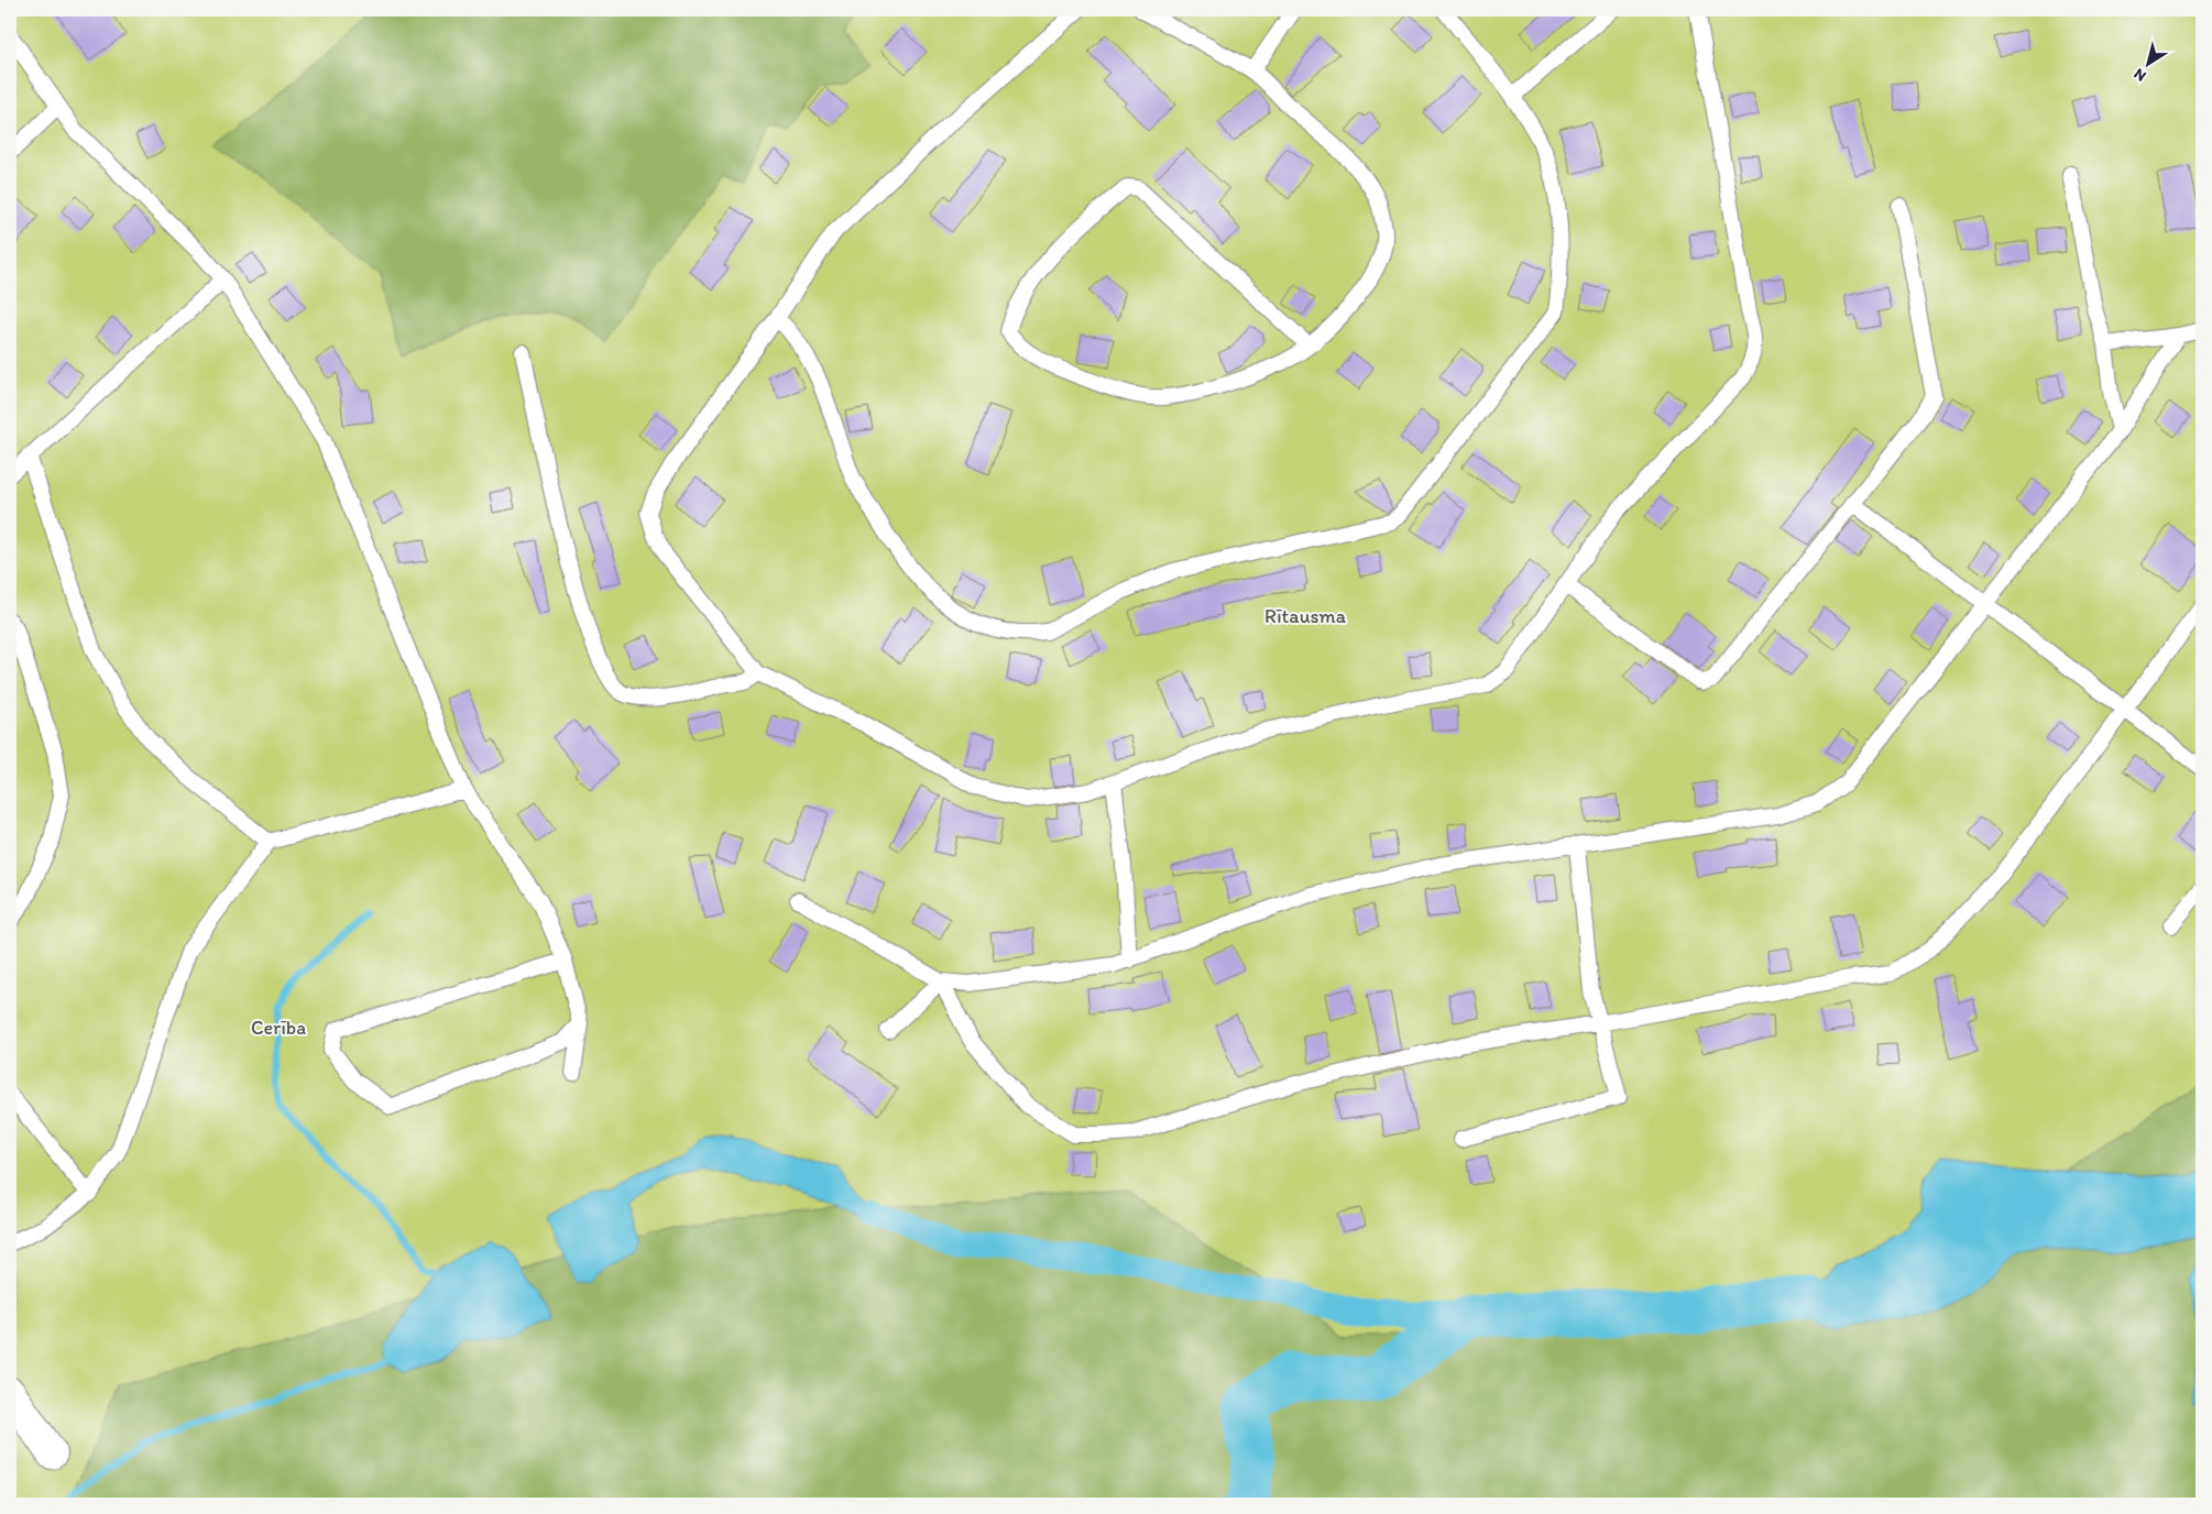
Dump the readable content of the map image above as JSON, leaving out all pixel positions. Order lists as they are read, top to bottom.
{
  "parks": ["Rītausma", "Cerība"],
  "north": "bottom left"
}
